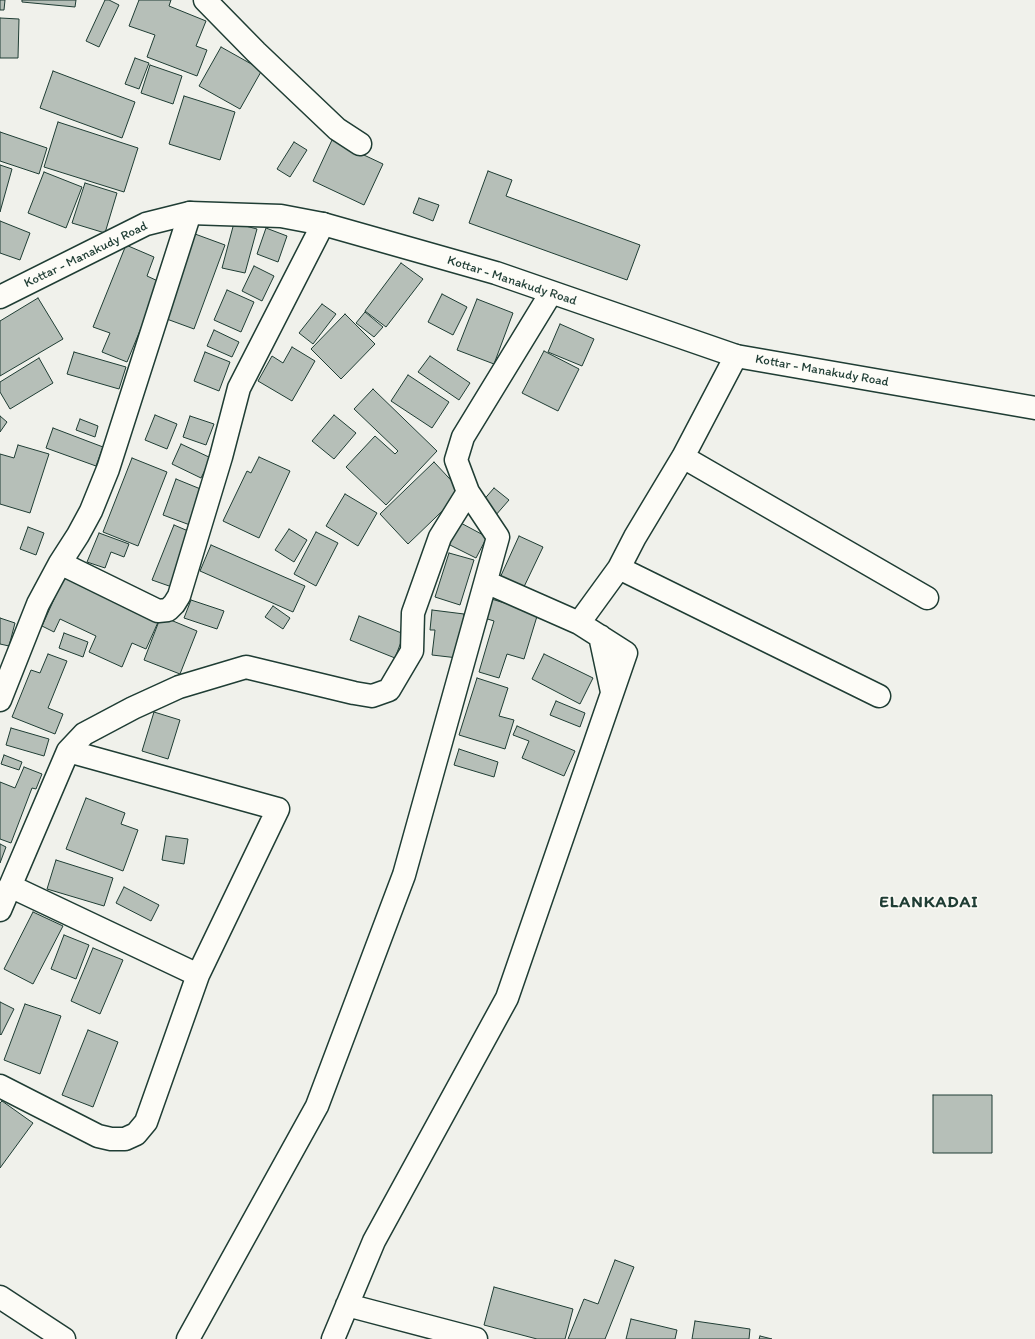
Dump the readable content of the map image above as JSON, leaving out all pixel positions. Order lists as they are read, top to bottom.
{
  "streets": {
    "street": ["Kottar - Manakudy Road"]
  },
  "districts": ["ELANKADAI"]
}
